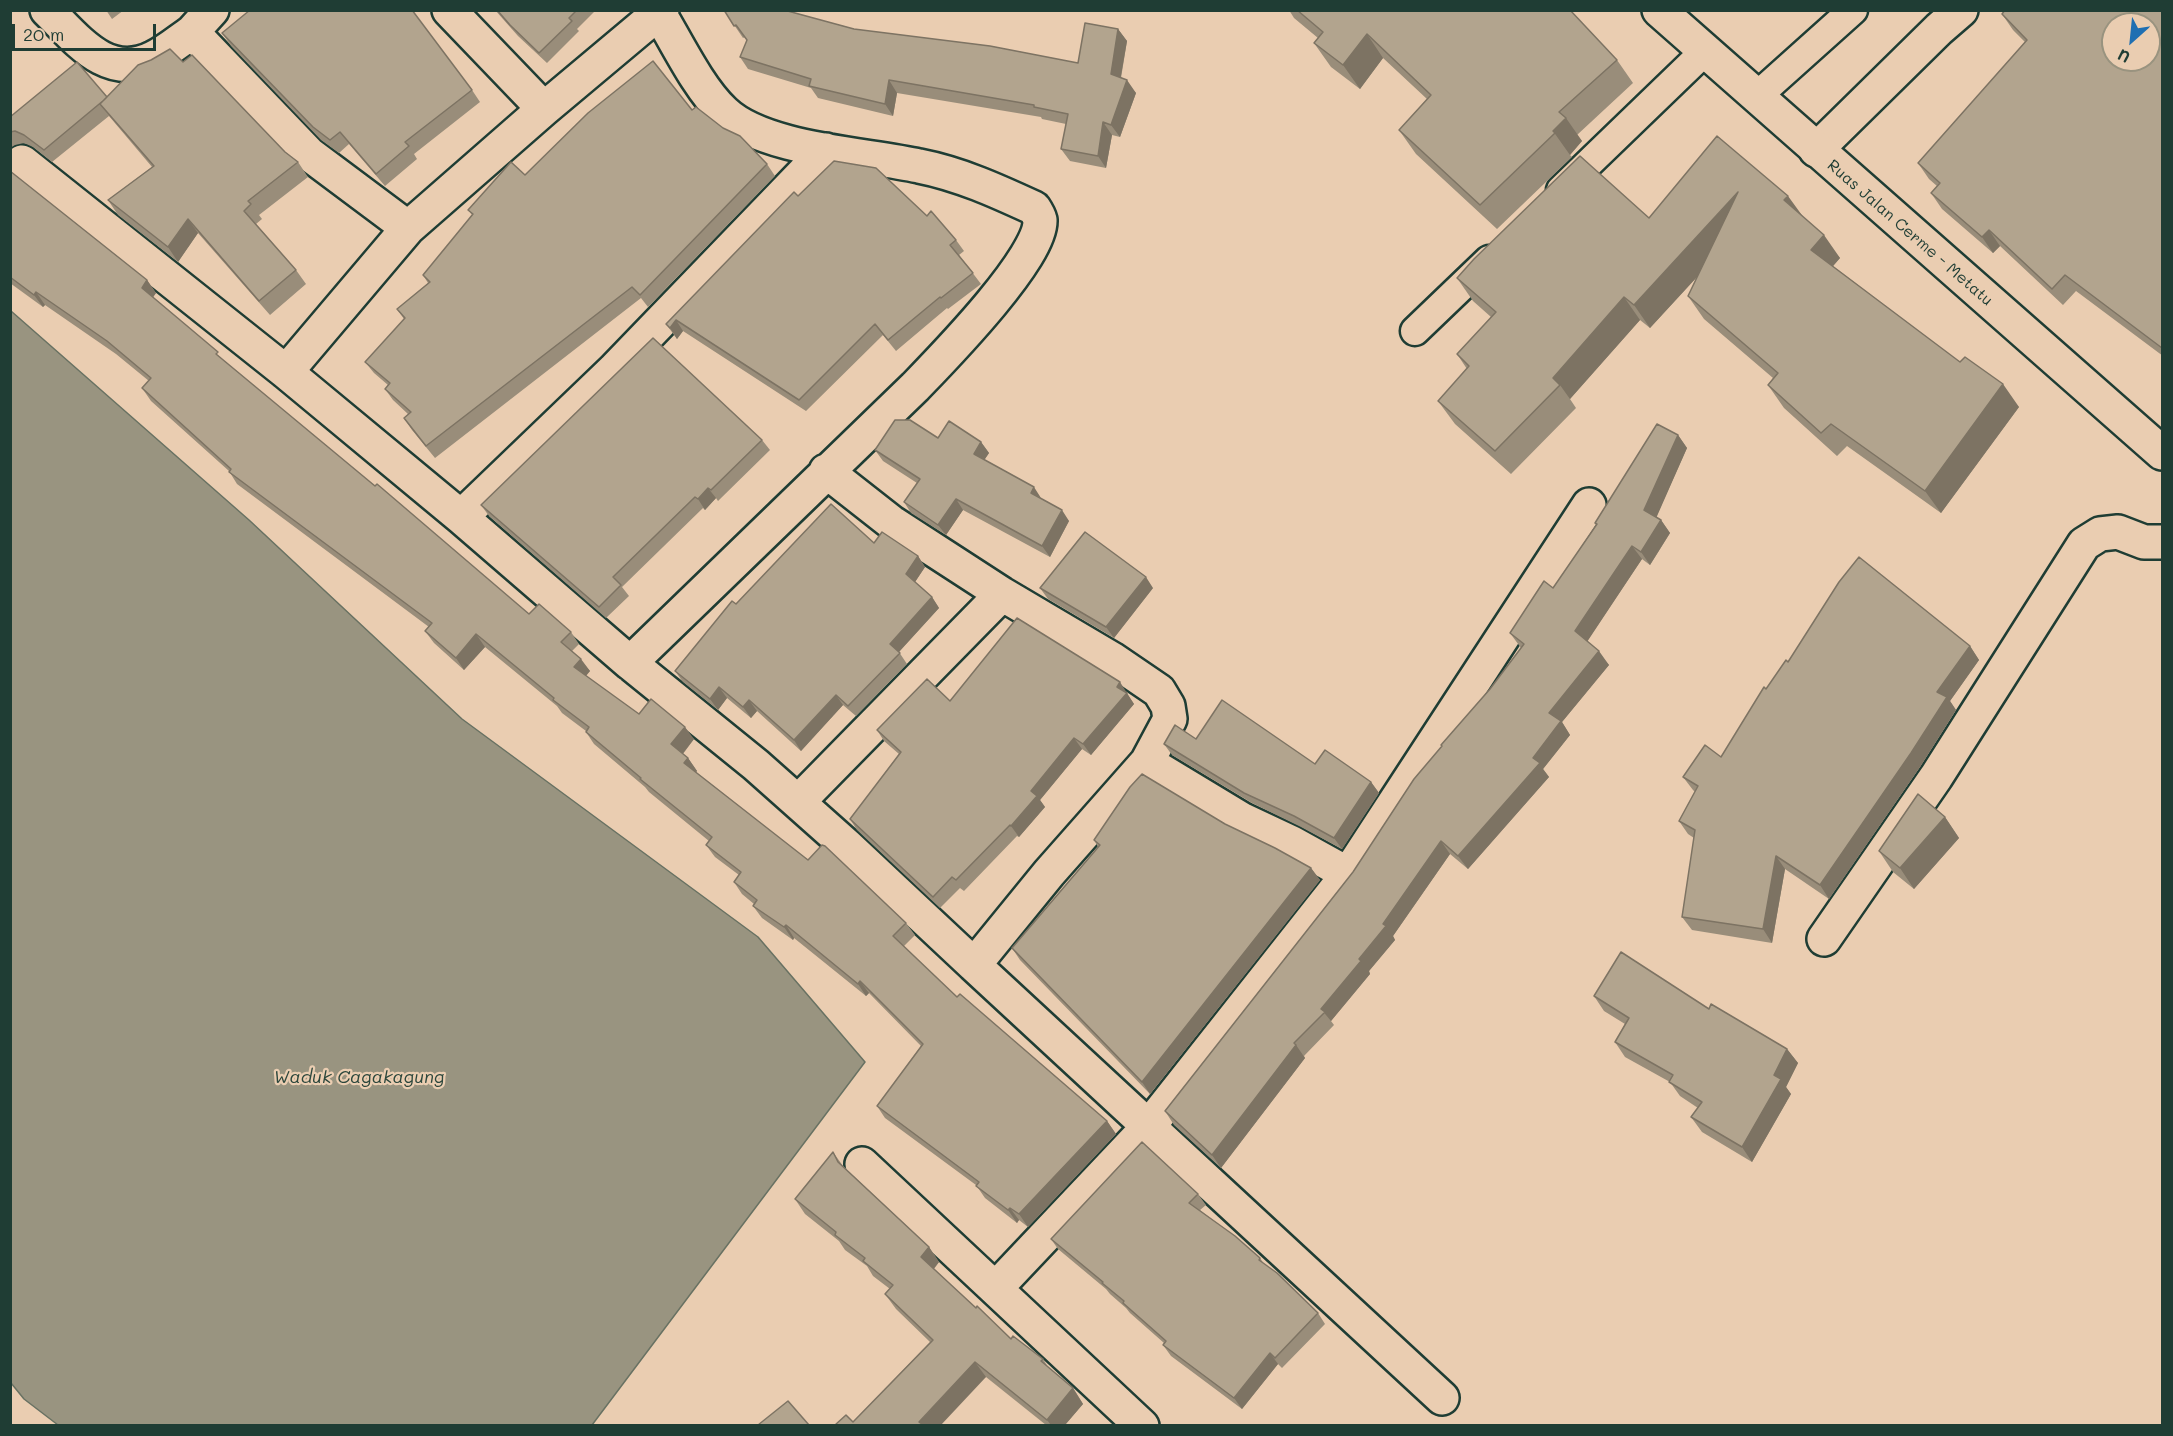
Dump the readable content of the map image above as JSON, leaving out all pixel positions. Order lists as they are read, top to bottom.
{
  "streets": {
    "street": ["Ruas Jalan Cerme - Metatu"]
  },
  "water": ["Waduk Cagakagung"],
  "scale_bar": "20 m",
  "north": "bottom left"
}
